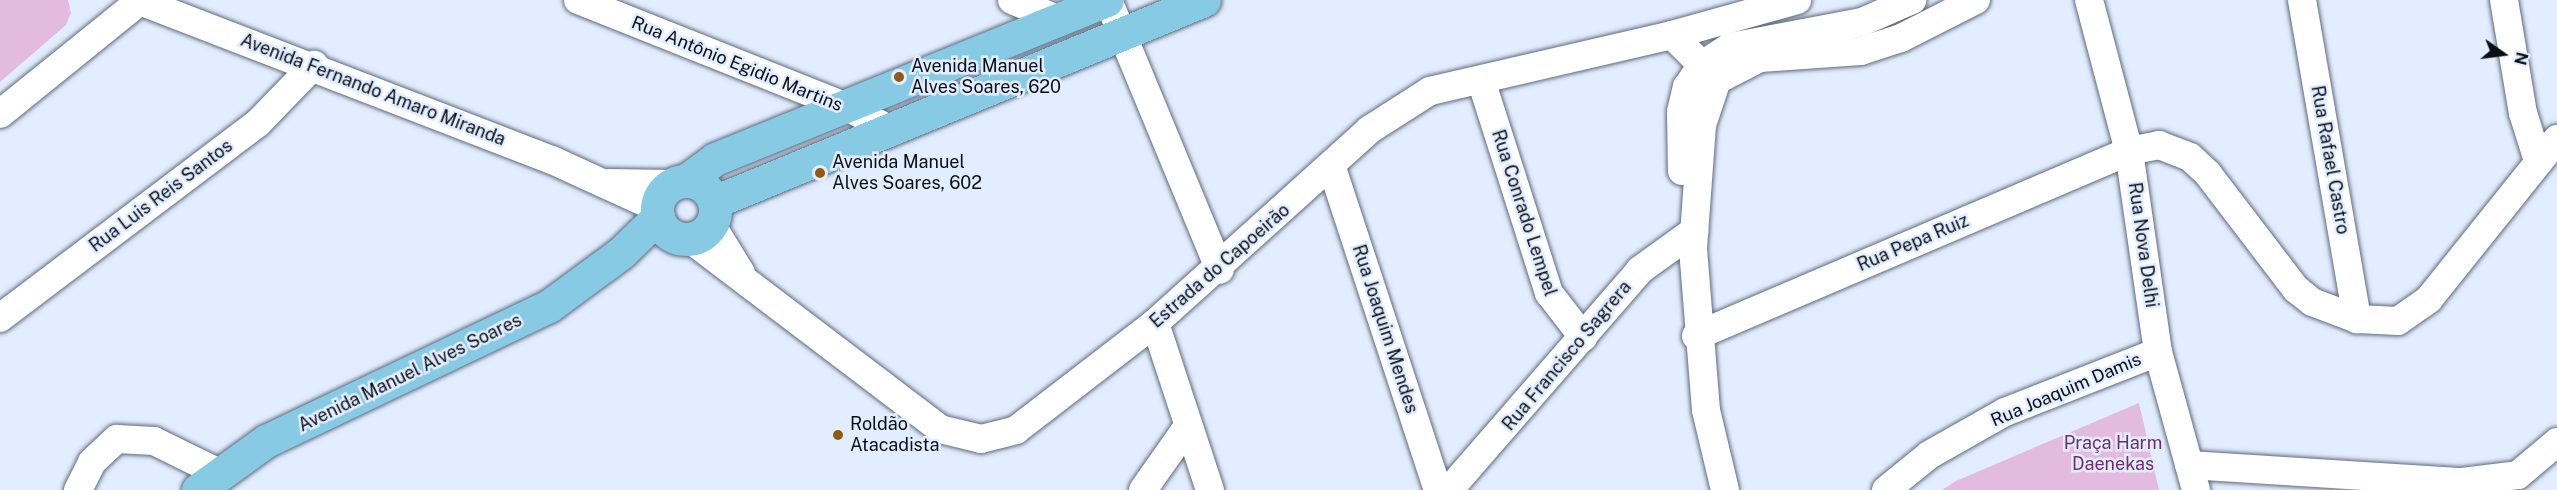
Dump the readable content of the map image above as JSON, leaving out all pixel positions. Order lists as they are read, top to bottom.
{
  "streets": {
    "main road": ["Avenida Manuel Alves Soares"],
    "street": [
      "Rua Antônio Egidio Martins",
      "Avenida Fernando Amaro Miranda",
      "Rua Rafael Castro",
      "Rua Luis Reis Santos",
      "Rua Conrado Lempel",
      "Rua Pepa Ruiz",
      "Rua Nova Delhi",
      "Estrada do Capoeirão",
      "Rua Joaquim Mendes",
      "Rua Francisco Sagrera",
      "Rua Joaquim Damis"
    ]
  },
  "crossings": [
    ["Rua Antônio Egidio Martins", "Avenida Manuel Alves Soares"],
    ["Avenida Fernando Amaro Miranda", "Rua Luis Reis Santos"],
    ["Avenida Fernando Amaro Miranda", "Estrada do Capoeirão"],
    ["Avenida Fernando Amaro Miranda", "Avenida Manuel Alves Soares"],
    ["Rua Rafael Castro", "Rua Pepa Ruiz"],
    ["Rua Conrado Lempel", "Estrada do Capoeirão"],
    ["Rua Conrado Lempel", "Rua Francisco Sagrera"],
    ["Rua Pepa Ruiz", "Rua Nova Delhi"],
    ["Rua Nova Delhi", "Rua Joaquim Damis"],
    ["Estrada do Capoeirão", "Rua Joaquim Mendes"],
    ["Estrada do Capoeirão", "Avenida Manuel Alves Soares"]
  ],
  "parks": ["Praça Harm Daenekas"],
  "places": ["Avenida Manuel Alves Soares, 620", "Avenida Manuel Alves Soares, 602", "Roldão Atacadista"],
  "north": "right"
}
